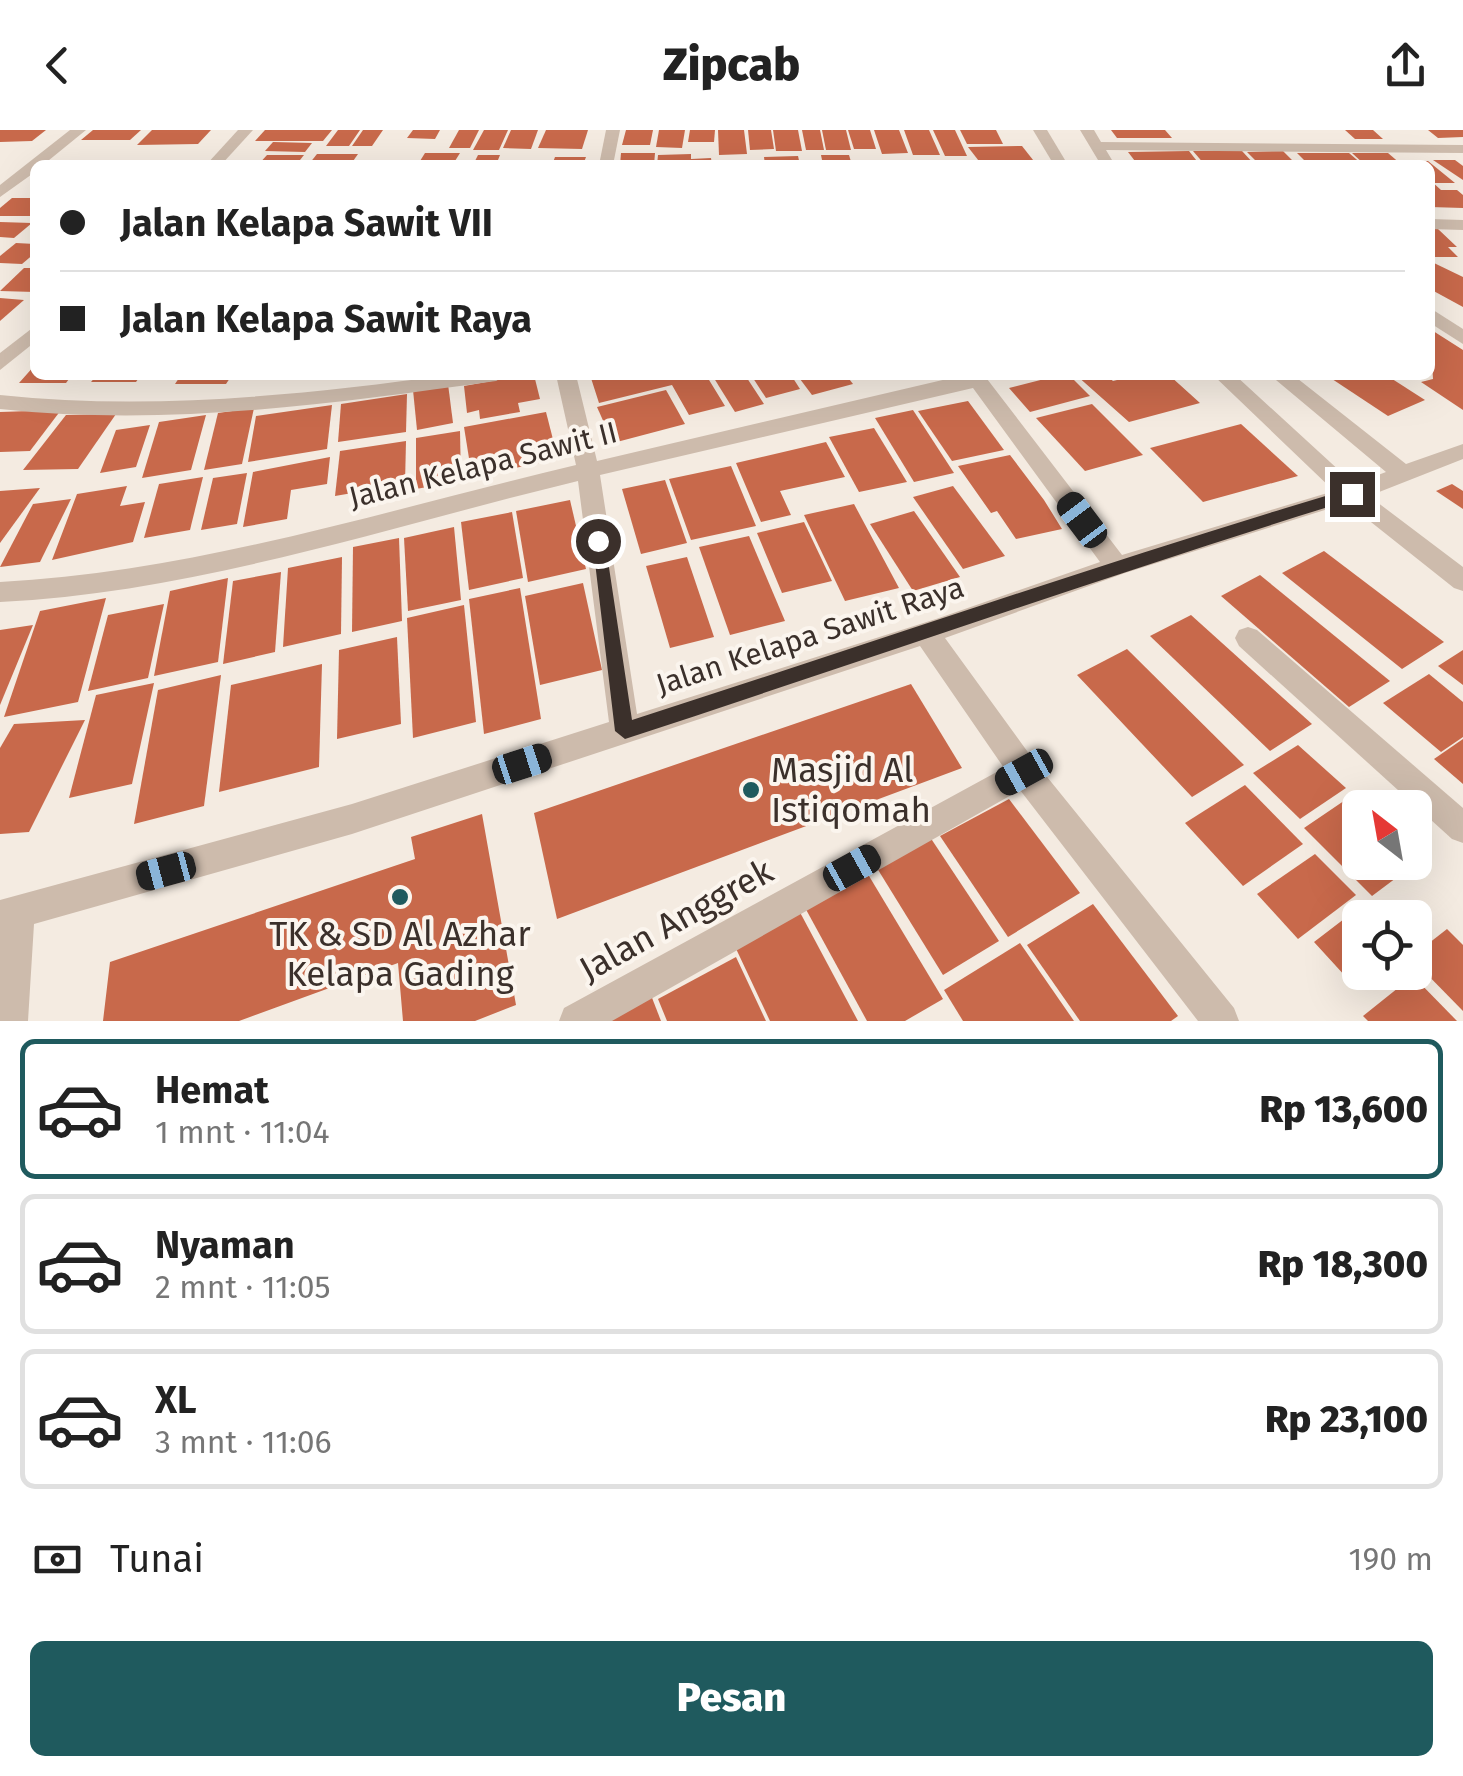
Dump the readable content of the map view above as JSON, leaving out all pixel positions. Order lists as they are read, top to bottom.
{
  "streets": {
    "street": ["Jalan Kelapa Sawit II", "Jalan Kelapa Sawit Raya", "Jalan Anggrek"]
  },
  "places": ["Masjid Al Istiqomah", "TK & SD Al Azhar Kelapa Gading"],
  "north": "top left",
  "page": {
    "header": "Zipcab",
    "banner": ["Jalan Kelapa Sawit VII", "Jalan Kelapa Sawit Raya"],
    "list": [
      {
        "name": "Hemat",
        "note": "1 mnt · 11:04",
        "value": "Rp 13,600"
      },
      {
        "name": "Nyaman",
        "note": "2 mnt · 11:05",
        "value": "Rp 18,300"
      },
      {
        "name": "XL",
        "note": "3 mnt · 11:06",
        "value": "Rp 23,100"
      }
    ],
    "pay": ["Tunai", "190 m"],
    "buttons": "Pesan"
  }
}
